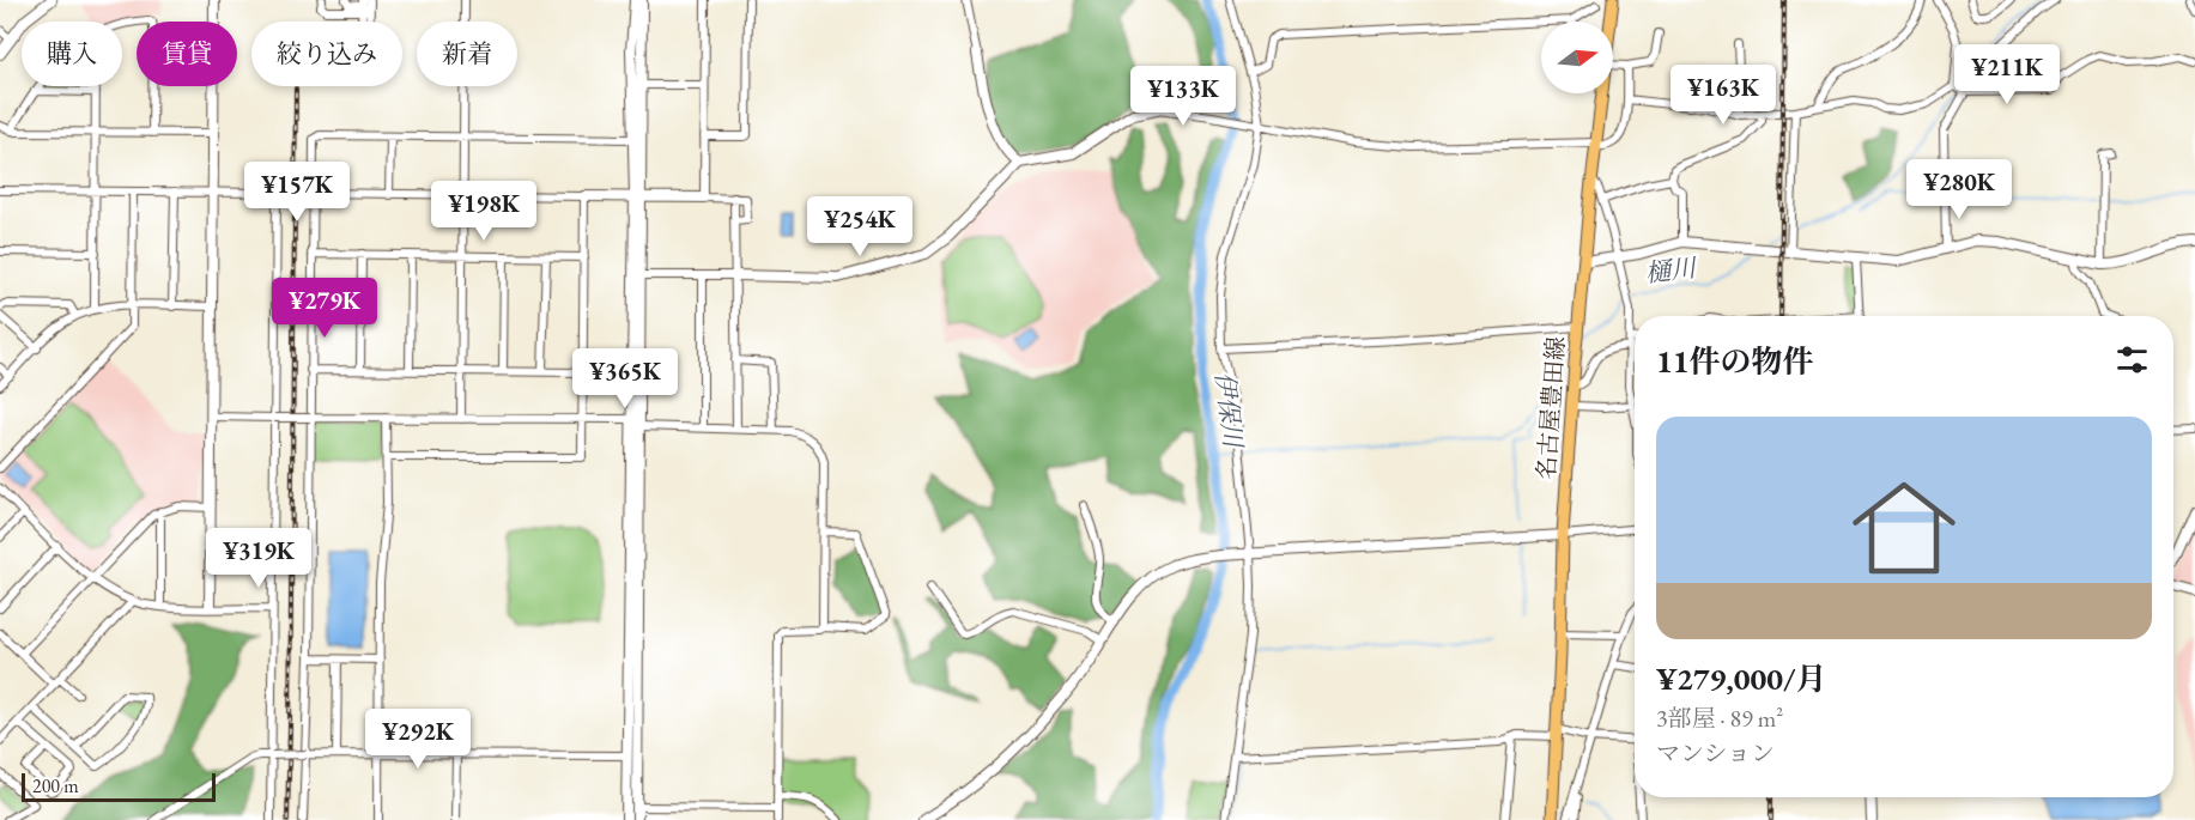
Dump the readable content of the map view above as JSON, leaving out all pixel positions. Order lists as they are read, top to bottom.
{
  "streets": {
    "main road": ["名古屋豊田線"]
  },
  "water": ["樋川", "伊保川"],
  "scale_bar": "200 m",
  "north": "right",
  "page": {
    "chip": [
      "購入",
      "賃貸",
      "絞り込み",
      "新着"
    ],
    "price": [
      "¥211K",
      "¥163K",
      "¥133K",
      "¥280K",
      "¥157K",
      "¥198K",
      "¥254K",
      "¥279K",
      "¥365K",
      "¥319K",
      "¥292K"
    ],
    "heading": "11件の物件",
    "list": [
      {
        "name": "¥279,000/月",
        "note": "3部屋 · 89 m² · マンション"
      }
    ],
    "scale": "200 m"
  }
}
